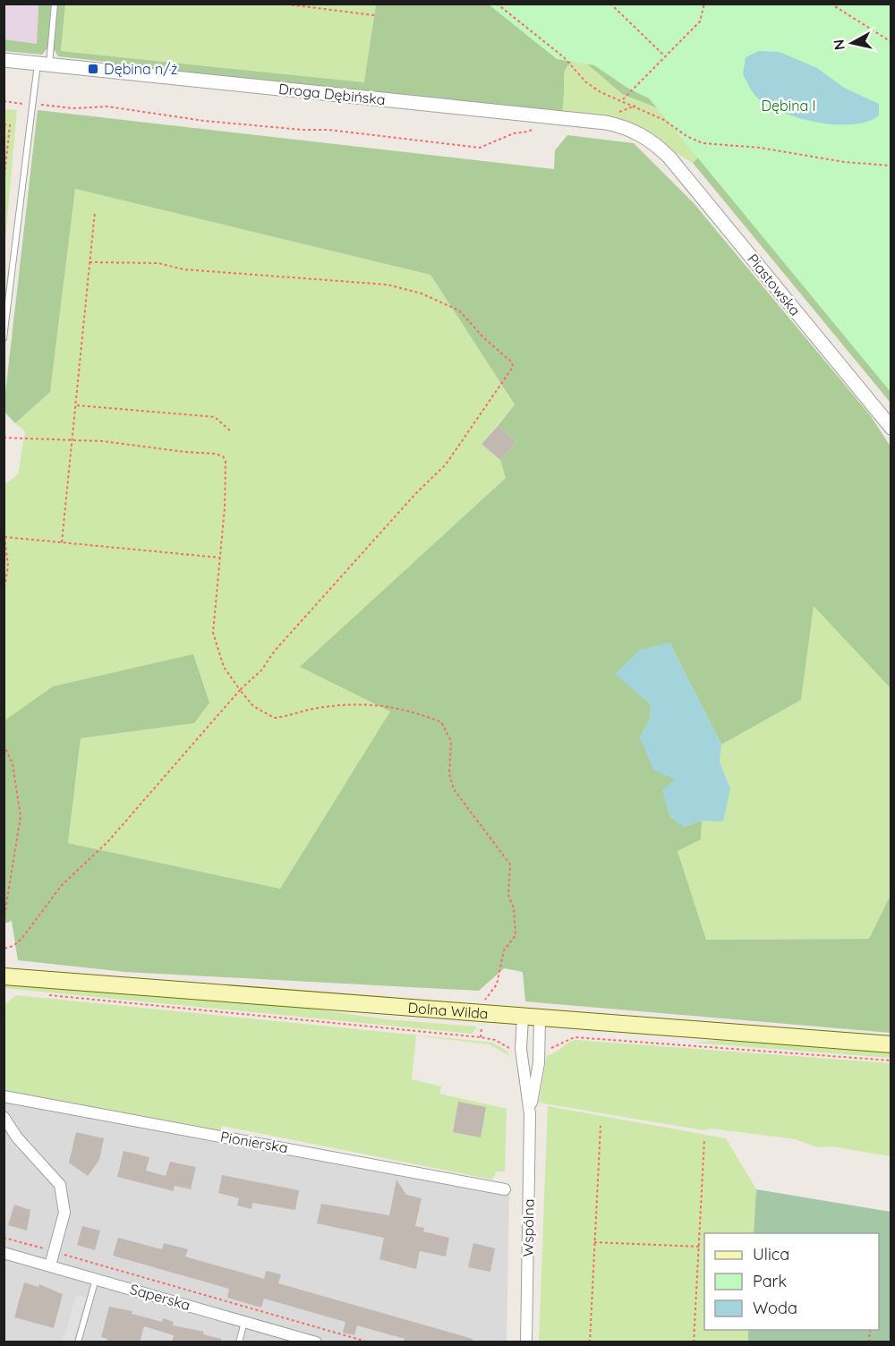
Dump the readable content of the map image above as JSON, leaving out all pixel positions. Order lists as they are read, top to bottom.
{
  "streets": {
    "main road": ["Dolna Wilda"],
    "street": [
      "Droga Dębińska",
      "Piastowska",
      "Pionierska",
      "Wspólna",
      "Saperska"
    ]
  },
  "crossings": [
    ["Droga Dębińska", "Piastowska"],
    ["Dolna Wilda", "Wspólna"]
  ],
  "parks": ["Dębina I"],
  "places": {
    "transit": ["Dębina n/ż"]
  },
  "legend": ["Ulica", "Park", "Woda"],
  "north": "left"
}
